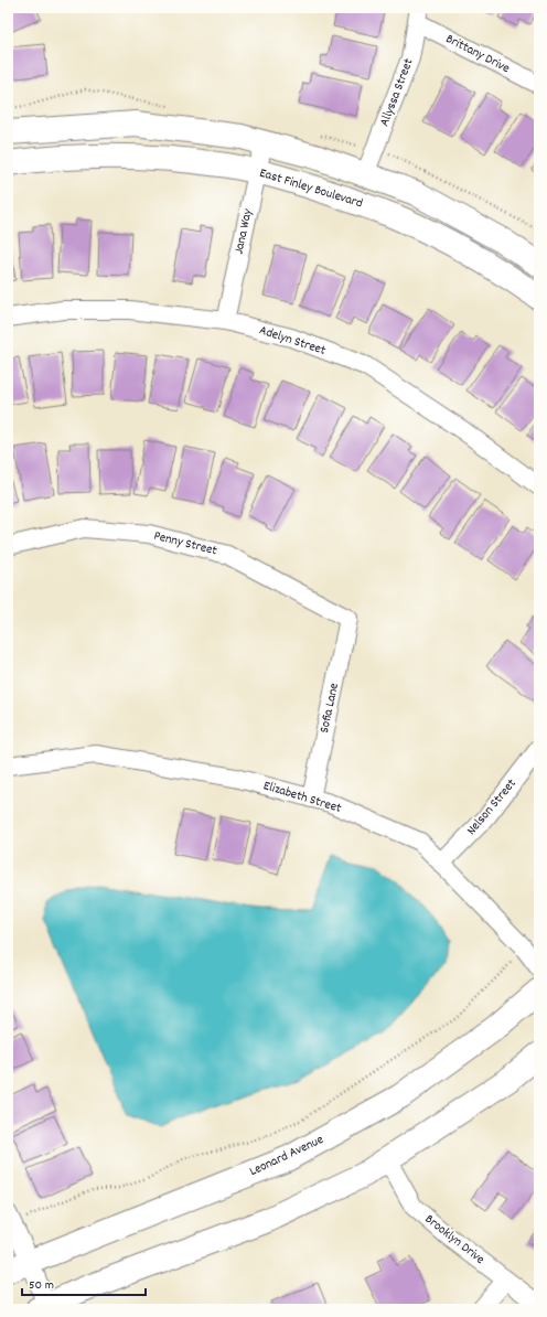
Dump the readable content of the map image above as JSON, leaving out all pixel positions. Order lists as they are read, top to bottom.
{
  "streets": {
    "street": [
      "Brittany Drive",
      "Allyssa Street",
      "East Finley Boulevard",
      "Jana Way",
      "Adelyn Street",
      "Penny Street",
      "Sofia Lane",
      "Elizabeth Street",
      "Nelson Street",
      "Leonard Avenue",
      "Brooklyn Drive"
    ]
  },
  "crossings": [
    ["Brittany Drive", "Allyssa Street"],
    ["East Finley Boulevard", "Jana Way"],
    ["Jana Way", "Adelyn Street"],
    ["Penny Street", "Sofia Lane"],
    ["Sofia Lane", "Elizabeth Street"],
    ["Elizabeth Street", "Nelson Street"]
  ],
  "scale_bar": "50 m"
}
